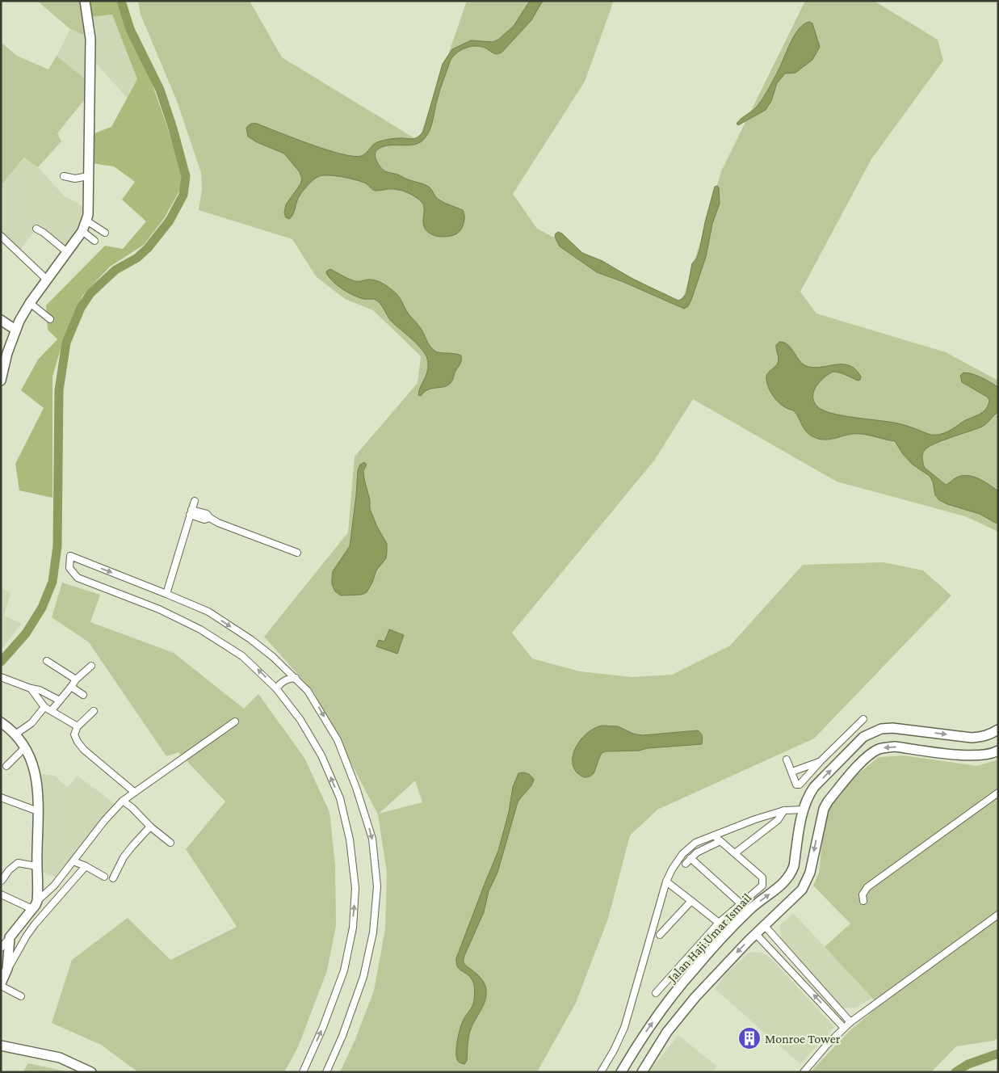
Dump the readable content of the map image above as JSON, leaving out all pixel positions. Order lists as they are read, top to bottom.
{
  "streets": {
    "main road": ["Jalan Haji Umar Ismail"]
  },
  "places": {
    "building": ["Monroe Tower"]
  }
}
